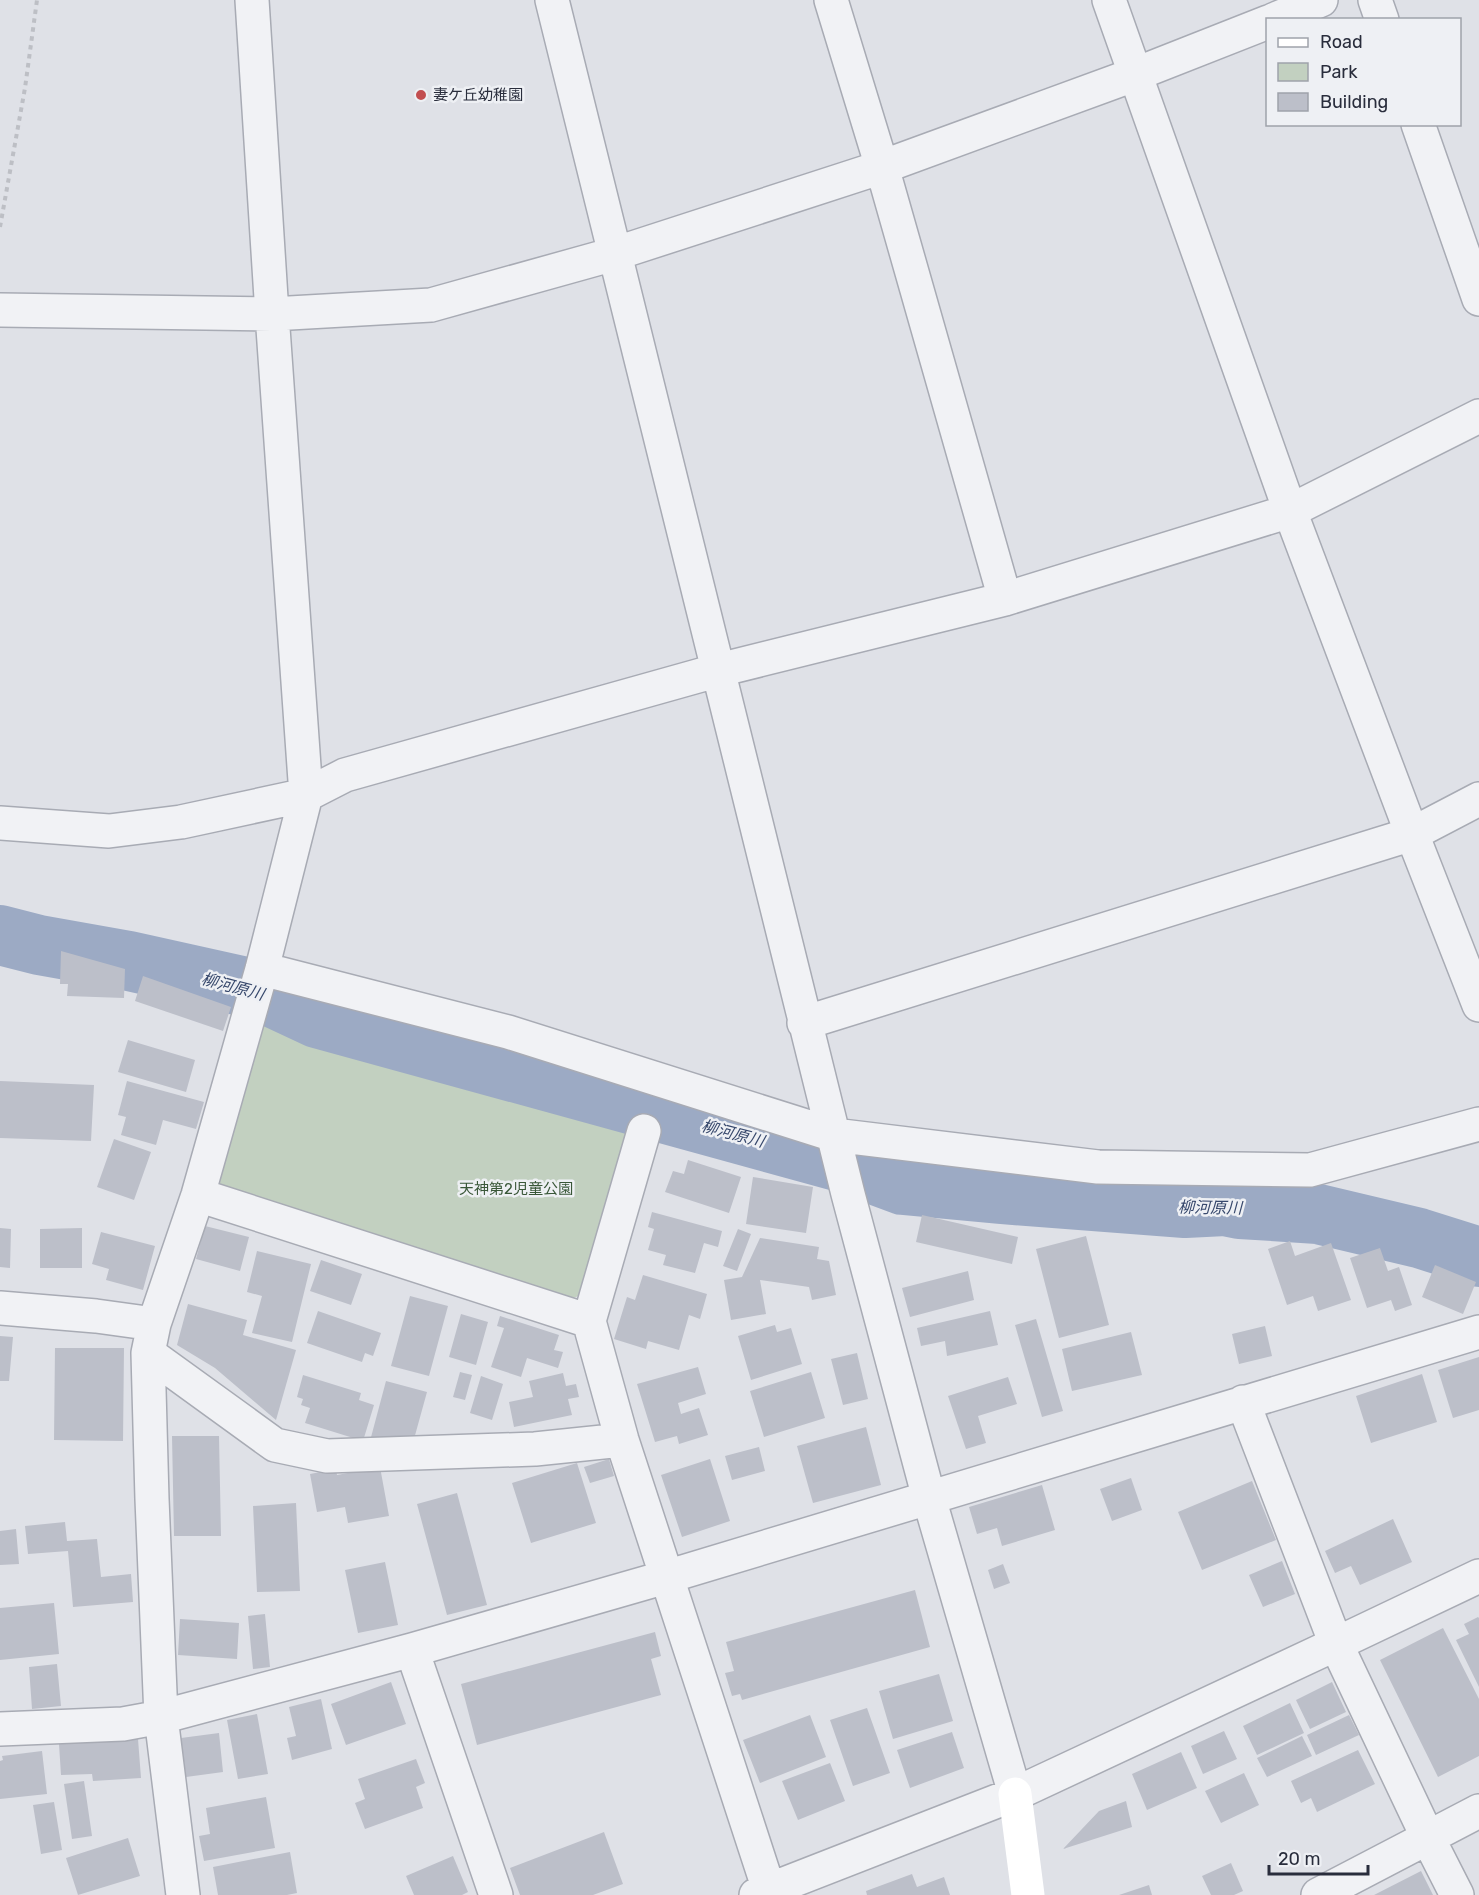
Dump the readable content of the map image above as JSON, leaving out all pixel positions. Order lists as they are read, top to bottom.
{
  "water": ["柳河原川"],
  "parks": ["天神第2児童公園"],
  "places": ["妻ケ丘幼稚園"],
  "legend": ["Road", "Park", "Building"],
  "scale_bar": "20 m"
}
